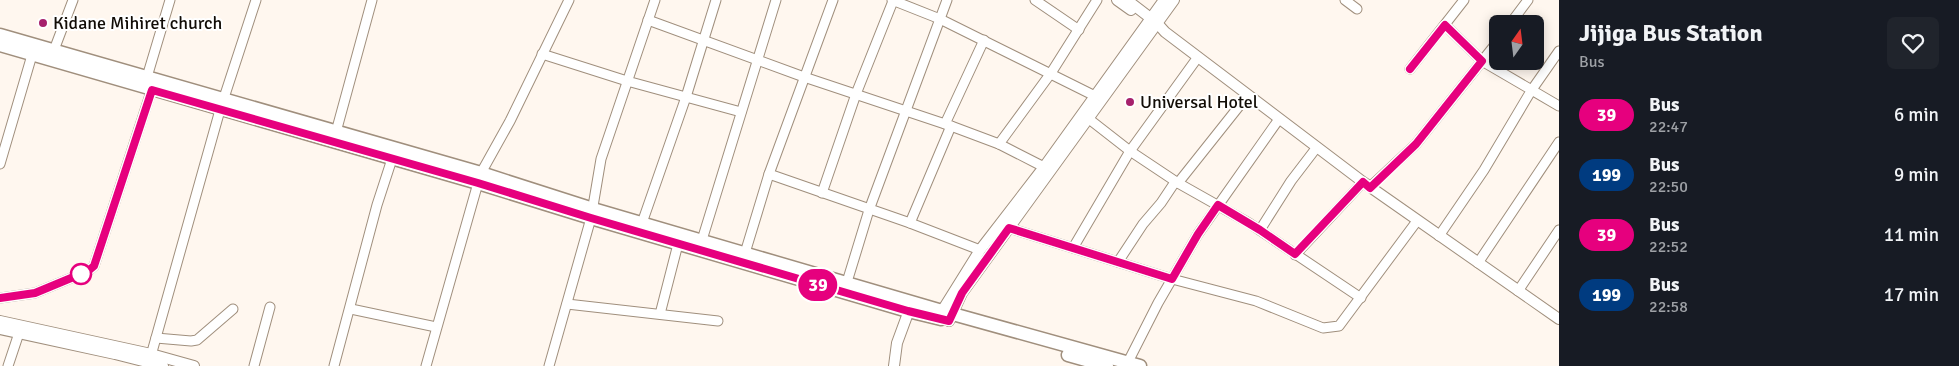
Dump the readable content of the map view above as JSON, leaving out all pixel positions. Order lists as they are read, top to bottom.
{
  "places": ["Kidane Mihiret church", "Universal Hotel"],
  "lines": ["bus line 39"],
  "north": "top",
  "page": {
    "on_map": "39",
    "heading": ["Jijiga Bus Station", "Bus"],
    "list": [
      {
        "mark": "39",
        "name": "Bus",
        "note": "22:47",
        "value": "6 min"
      },
      {
        "mark": "199",
        "name": "Bus",
        "note": "22:50",
        "value": "9 min"
      },
      {
        "mark": "39",
        "name": "Bus",
        "note": "22:52",
        "value": "11 min"
      },
      {
        "mark": "199",
        "name": "Bus",
        "note": "22:58",
        "value": "17 min"
      }
    ]
  }
}
